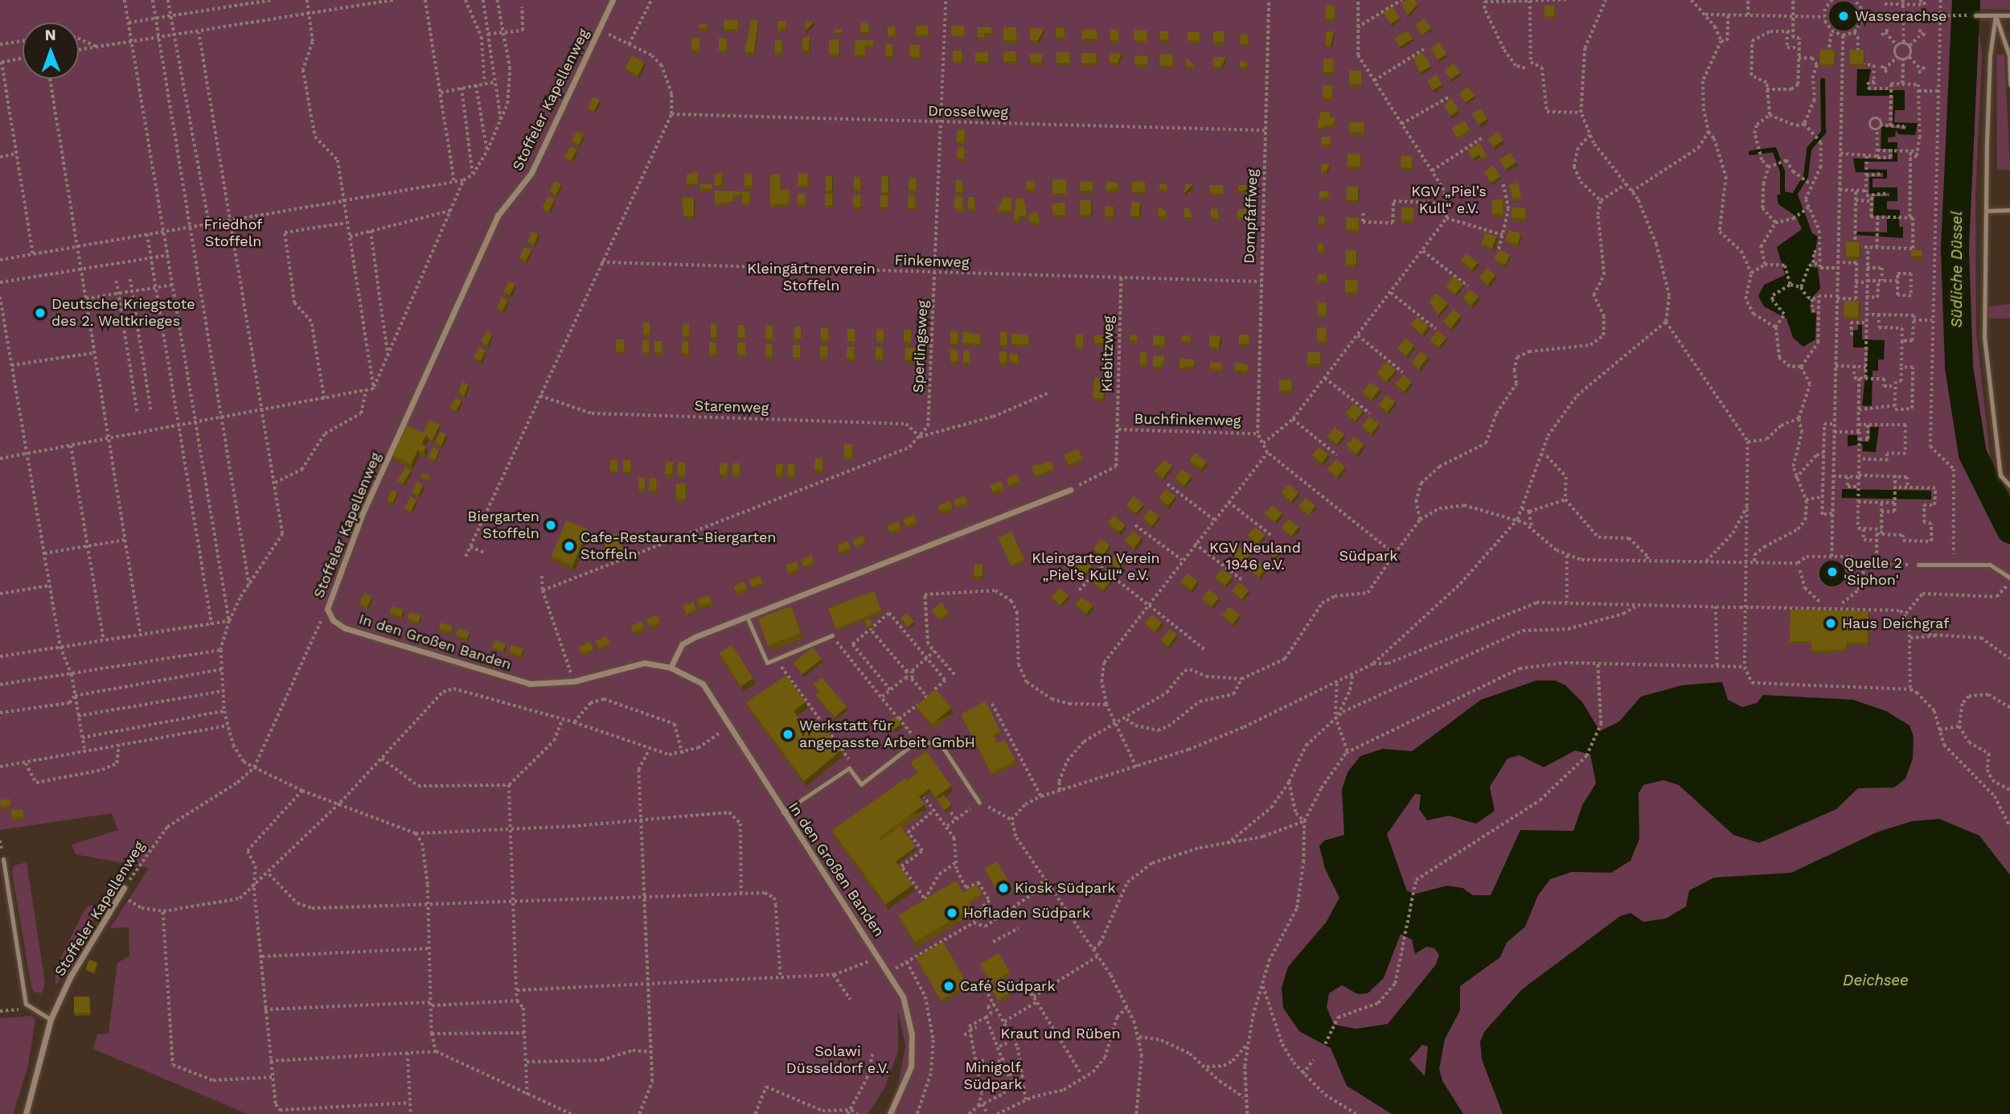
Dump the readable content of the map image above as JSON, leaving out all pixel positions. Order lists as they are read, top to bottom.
{
  "streets": {
    "street": ["Stoffeler Kapellenweg", "In den Großen Banden"],
    "path": [
      "Drosselweg",
      "Dompfaffweg",
      "Finkenweg",
      "Sperlingsweg",
      "Kiebitzweg",
      "Starenweg",
      "Buchfinkenweg"
    ]
  },
  "crossings": [
    ["Stoffeler Kapellenweg", "In den Großen Banden"],
    ["Drosselweg", "Dompfaffweg"],
    ["Drosselweg", "Sperlingsweg"],
    ["Dompfaffweg", "Finkenweg"],
    ["Dompfaffweg", "Buchfinkenweg"],
    ["Finkenweg", "Sperlingsweg"],
    ["Finkenweg", "Kiebitzweg"],
    ["Sperlingsweg", "Starenweg"],
    ["Kiebitzweg", "Buchfinkenweg"]
  ],
  "water": ["Südliche Düssel", "Deichsee"],
  "parks": [
    "KGV „Piel’s Kull“ e.V.",
    "Friedhof Stoffeln",
    "Kleingärtnerverein Stoffeln",
    "KGV Neuland 1946 e.V.",
    "Südpark",
    "Kleingarten Verein „Piel’s Kull“ e.V.",
    "Kraut und Rüben",
    "Solawi Düsseldorf e.V.",
    "Minigolf Südpark"
  ],
  "places": [
    "Wasserachse",
    "Deutsche Kriegstote des 2. Weltkrieges",
    "Biergarten Stoffeln",
    "Cafe-Restaurant-Biergarten Stoffeln",
    "Quelle 2 'Siphon'",
    "Haus Deichgraf",
    "Werkstatt für angepasste Arbeit GmbH",
    "Kiosk Südpark",
    "Hofladen Südpark",
    "Café Südpark"
  ],
  "north": "top"
}
